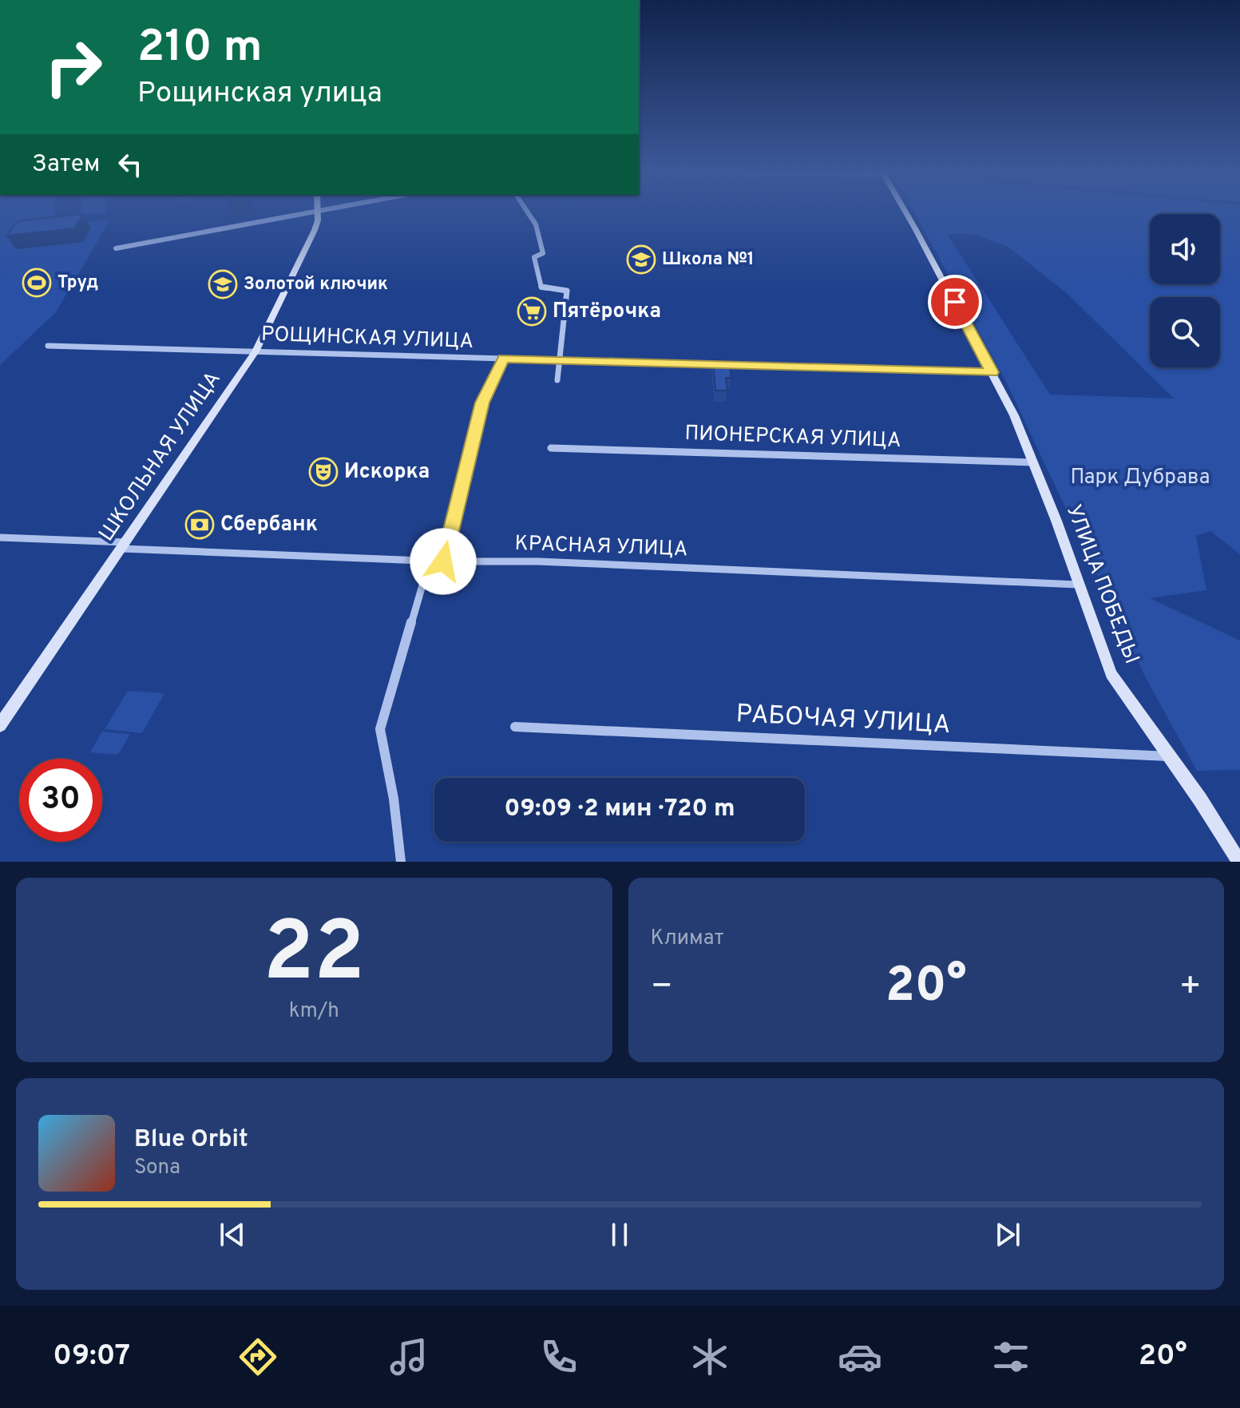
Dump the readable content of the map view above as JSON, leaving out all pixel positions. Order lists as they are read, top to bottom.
{
  "streets": {
    "main road": ["ШКОЛЬНАЯ УЛИЦА", "УЛИЦА ПОБЕДЫ"],
    "street": [
      "РОЩИНСКАЯ УЛИЦА",
      "ПИОНЕРСКАЯ УЛИЦА",
      "КРАСНАЯ УЛИЦА",
      "РАБОЧАЯ УЛИЦА"
    ]
  },
  "crossings": [
    ["РОЩИНСКАЯ УЛИЦА", "ШКОЛЬНАЯ УЛИЦА"],
    ["РОЩИНСКАЯ УЛИЦА", "УЛИЦА ПОБЕДЫ"],
    ["ПИОНЕРСКАЯ УЛИЦА", "УЛИЦА ПОБЕДЫ"],
    ["ШКОЛЬНАЯ УЛИЦА", "КРАСНАЯ УЛИЦА"],
    ["КРАСНАЯ УЛИЦА", "УЛИЦА ПОБЕДЫ"],
    ["УЛИЦА ПОБЕДЫ", "РАБОЧАЯ УЛИЦА"]
  ],
  "parks": ["Парк Дубрава"],
  "places": {
    "school or university": ["Школа №1", "Золотой ключик"],
    "sports": ["Труд"],
    "supermarket": ["Пятёрочка"],
    "theatre": ["Искорка"],
    "bank": ["Сбербанк"]
  },
  "page": {
    "turn": ["210 m", "Рощинская улица"],
    "then": "Затем",
    "limit": "30",
    "trip": "09:09 · 2 мин · 720 m",
    "tile": [
      ["22", "km/h"],
      "Климат"
    ],
    "heat": ["−", "20°", "+"],
    "song": ["Blue Orbit", "Sona"],
    "tabs": ["09:07", "20°"]
  }
}
